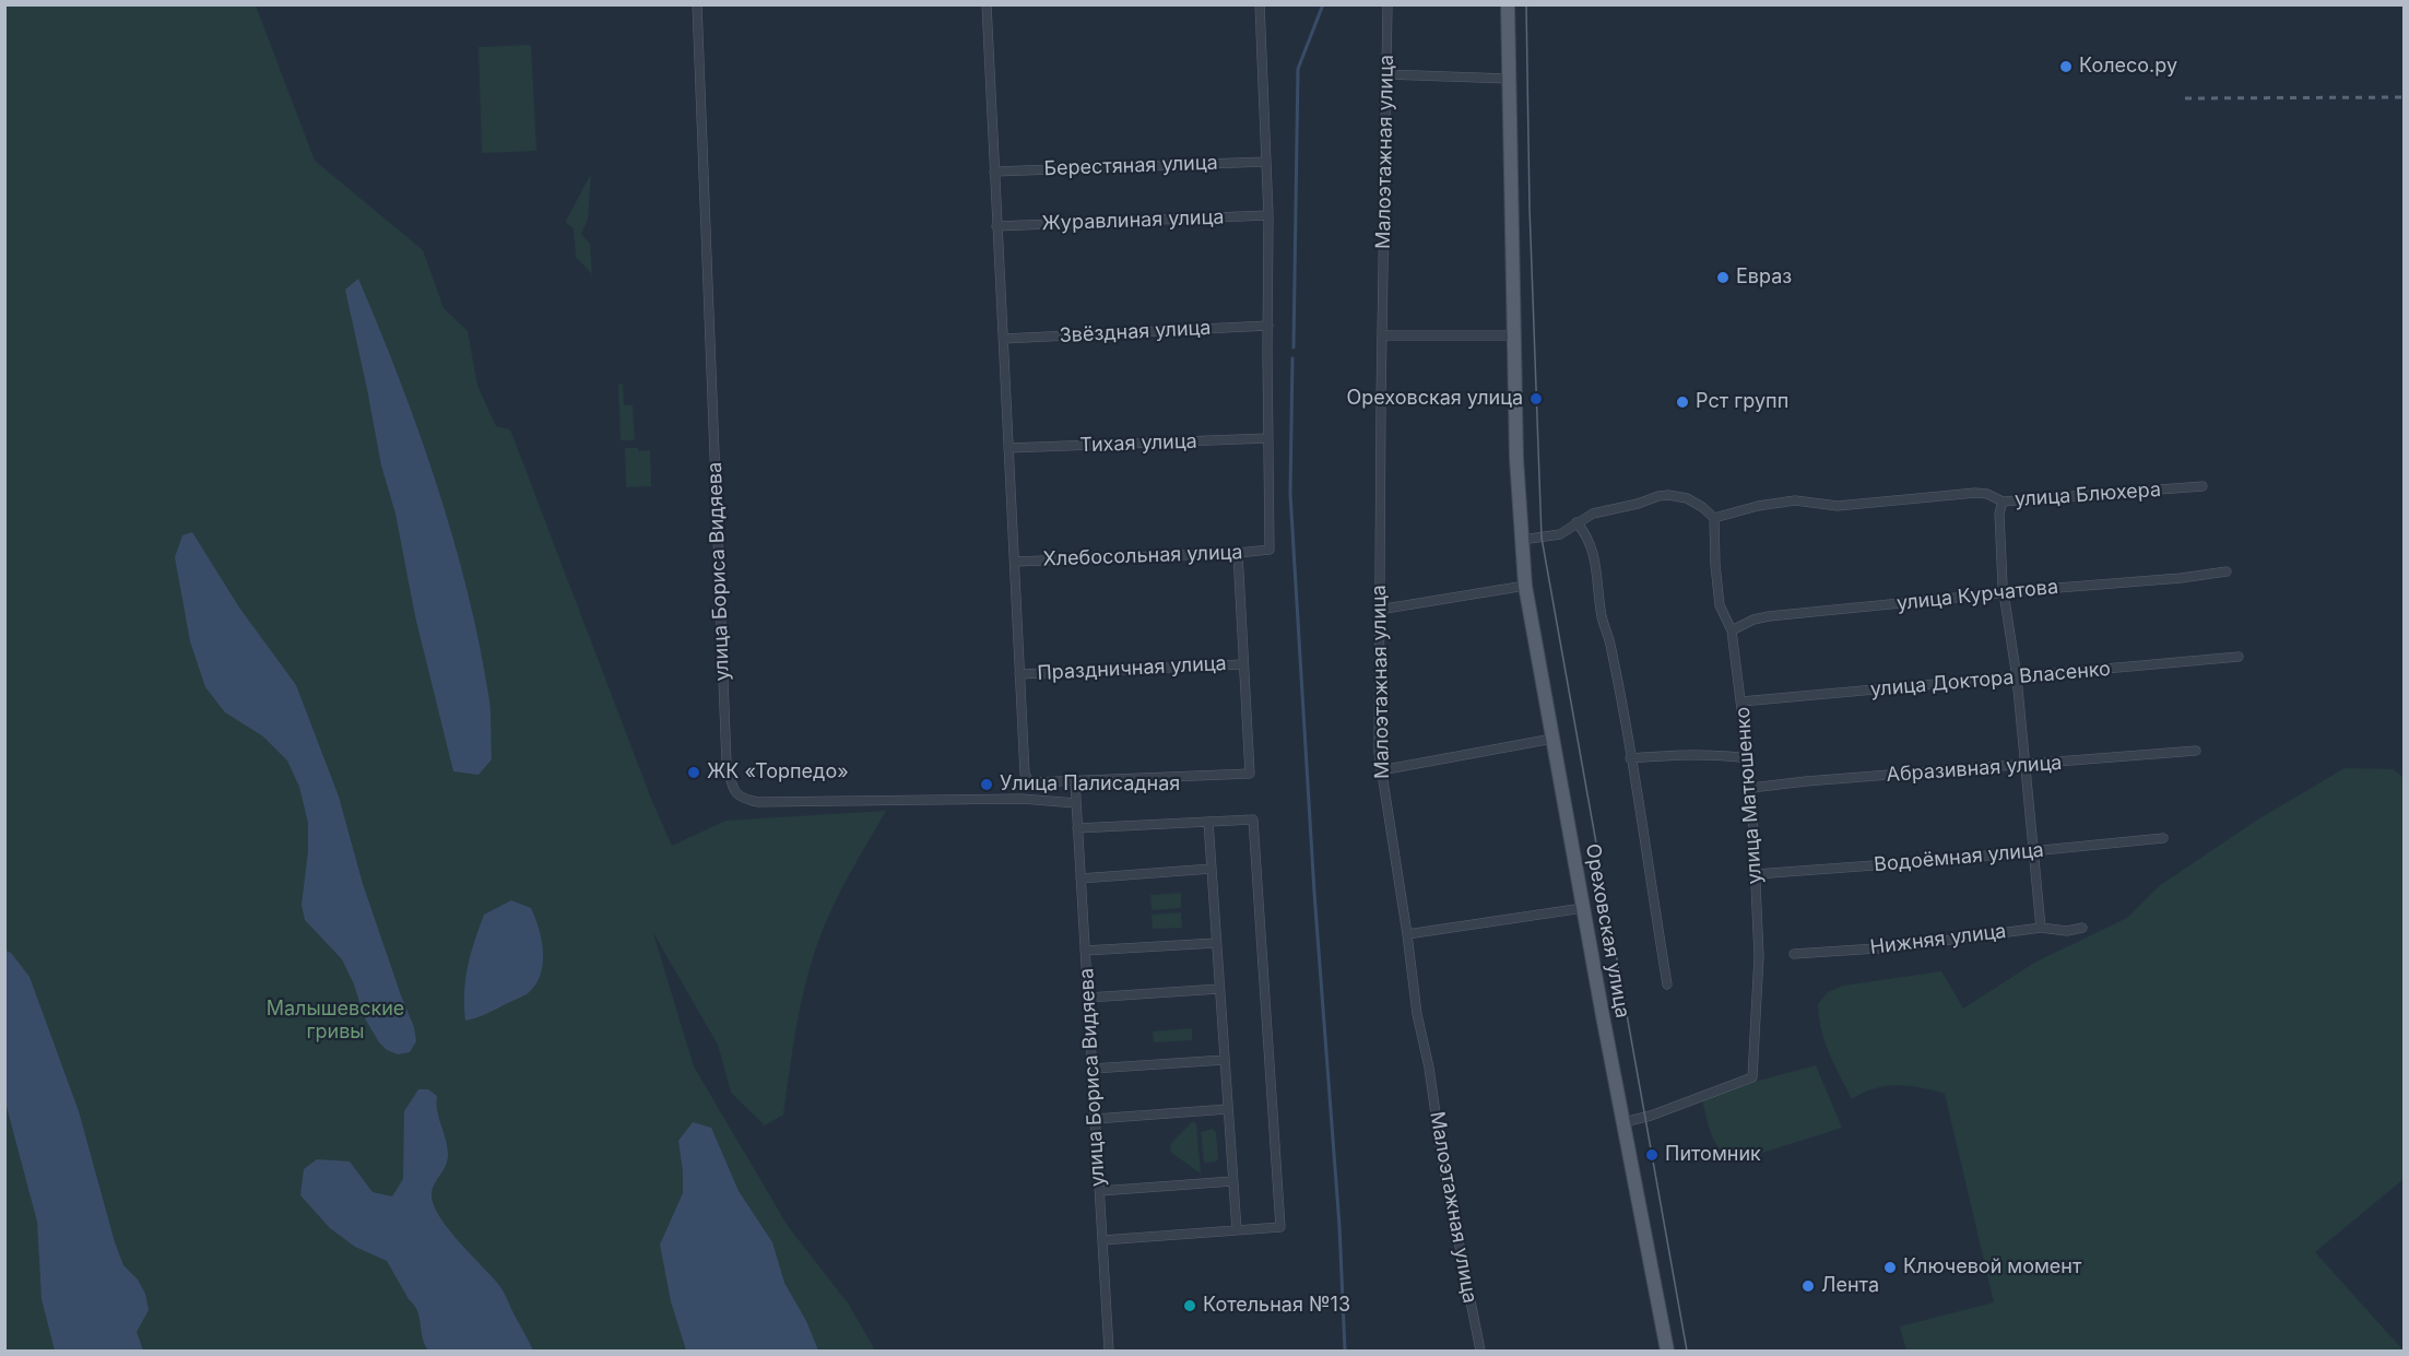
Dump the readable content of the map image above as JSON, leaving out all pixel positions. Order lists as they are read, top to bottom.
{
  "streets": {
    "main road": ["Ореховская улица"],
    "street": [
      "Малоэтажная улица",
      "Берестяная улица",
      "Журавлиная улица",
      "Звёздная улица",
      "Тихая улица",
      "улица Блюхера",
      "Хлебосольная улица",
      "улица Бориса Видяева",
      "улица Курчатова",
      "Праздничная улица",
      "улица Доктора Власенко",
      "Абразивная улица",
      "улица Матюшенко",
      "Водоёмная улица",
      "Нижняя улица"
    ]
  },
  "crossings": [
    ["Тихая улица", "Хлебосольная улица"],
    ["улица Блюхера", "улица Матюшенко"],
    ["улица Курчатова", "улица Матюшенко"],
    ["улица Доктора Власенко", "улица Матюшенко"],
    ["Абразивная улица", "улица Матюшенко"],
    ["улица Матюшенко", "Водоёмная улица"],
    ["улица Матюшенко", "Ореховская улица"]
  ],
  "parks": ["Малышевские гривы"],
  "places": [
    "Колесо.ру",
    "Евраз",
    "Ореховская улица",
    "Рст групп",
    "ЖК «Торпедо»",
    "Улица Палисадная",
    "Питомник",
    "Ключевой момент",
    "Лента",
    "Котельная №13"
  ]
}
